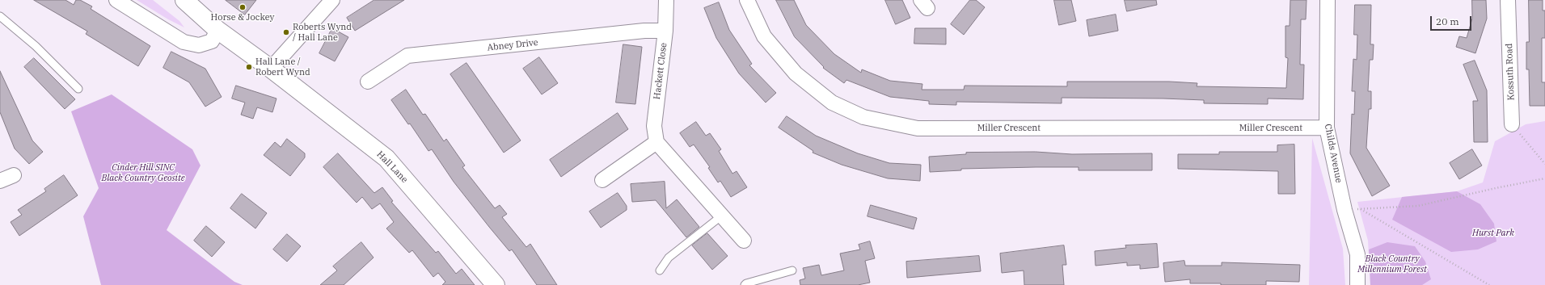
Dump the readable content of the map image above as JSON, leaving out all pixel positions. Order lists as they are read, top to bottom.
{
  "streets": {
    "street": [
      "Abney Drive",
      "Hackett Close",
      "Kossuth Road",
      "Miller Crescent",
      "Childs Avenue",
      "Hall Lane"
    ]
  },
  "crossings": [
    ["Abney Drive", "Hackett Close"],
    ["Miller Crescent", "Childs Avenue"]
  ],
  "parks": ["Cinder Hill SINC Black Country Geosite", "Hurst Park", "Black Country Millennium Forest"],
  "places": ["Horse & Jockey", "Roberts Wynd / Hall Lane", "Hall Lane / Robert Wynd"],
  "scale_bar": "20 m"
}
